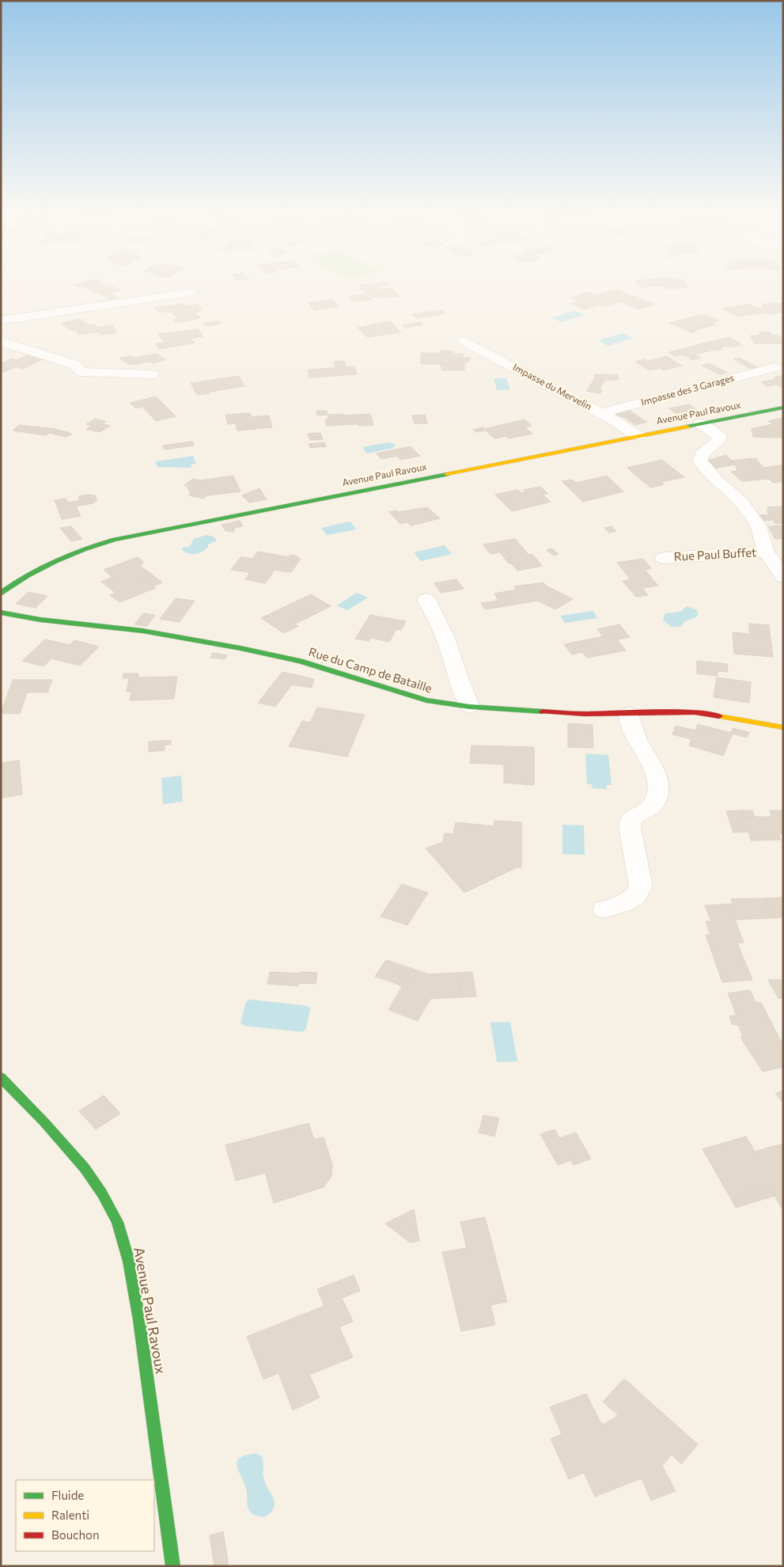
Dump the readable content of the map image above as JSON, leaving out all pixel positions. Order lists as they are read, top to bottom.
{
  "streets": {
    "street": [
      "Impasse du Mervelin",
      "Impasse des 3 Garages",
      "Avenue Paul Ravoux",
      "Rue Paul Buffet",
      "Rue du Camp de Bataille"
    ]
  },
  "crossings": [
    ["Impasse du Mervelin", "Impasse des 3 Garages"],
    ["Impasse du Mervelin", "Avenue Paul Ravoux"],
    ["Avenue Paul Ravoux", "Rue Paul Buffet"]
  ],
  "legend": ["Fluide", "Ralenti", "Bouchon"]
}
